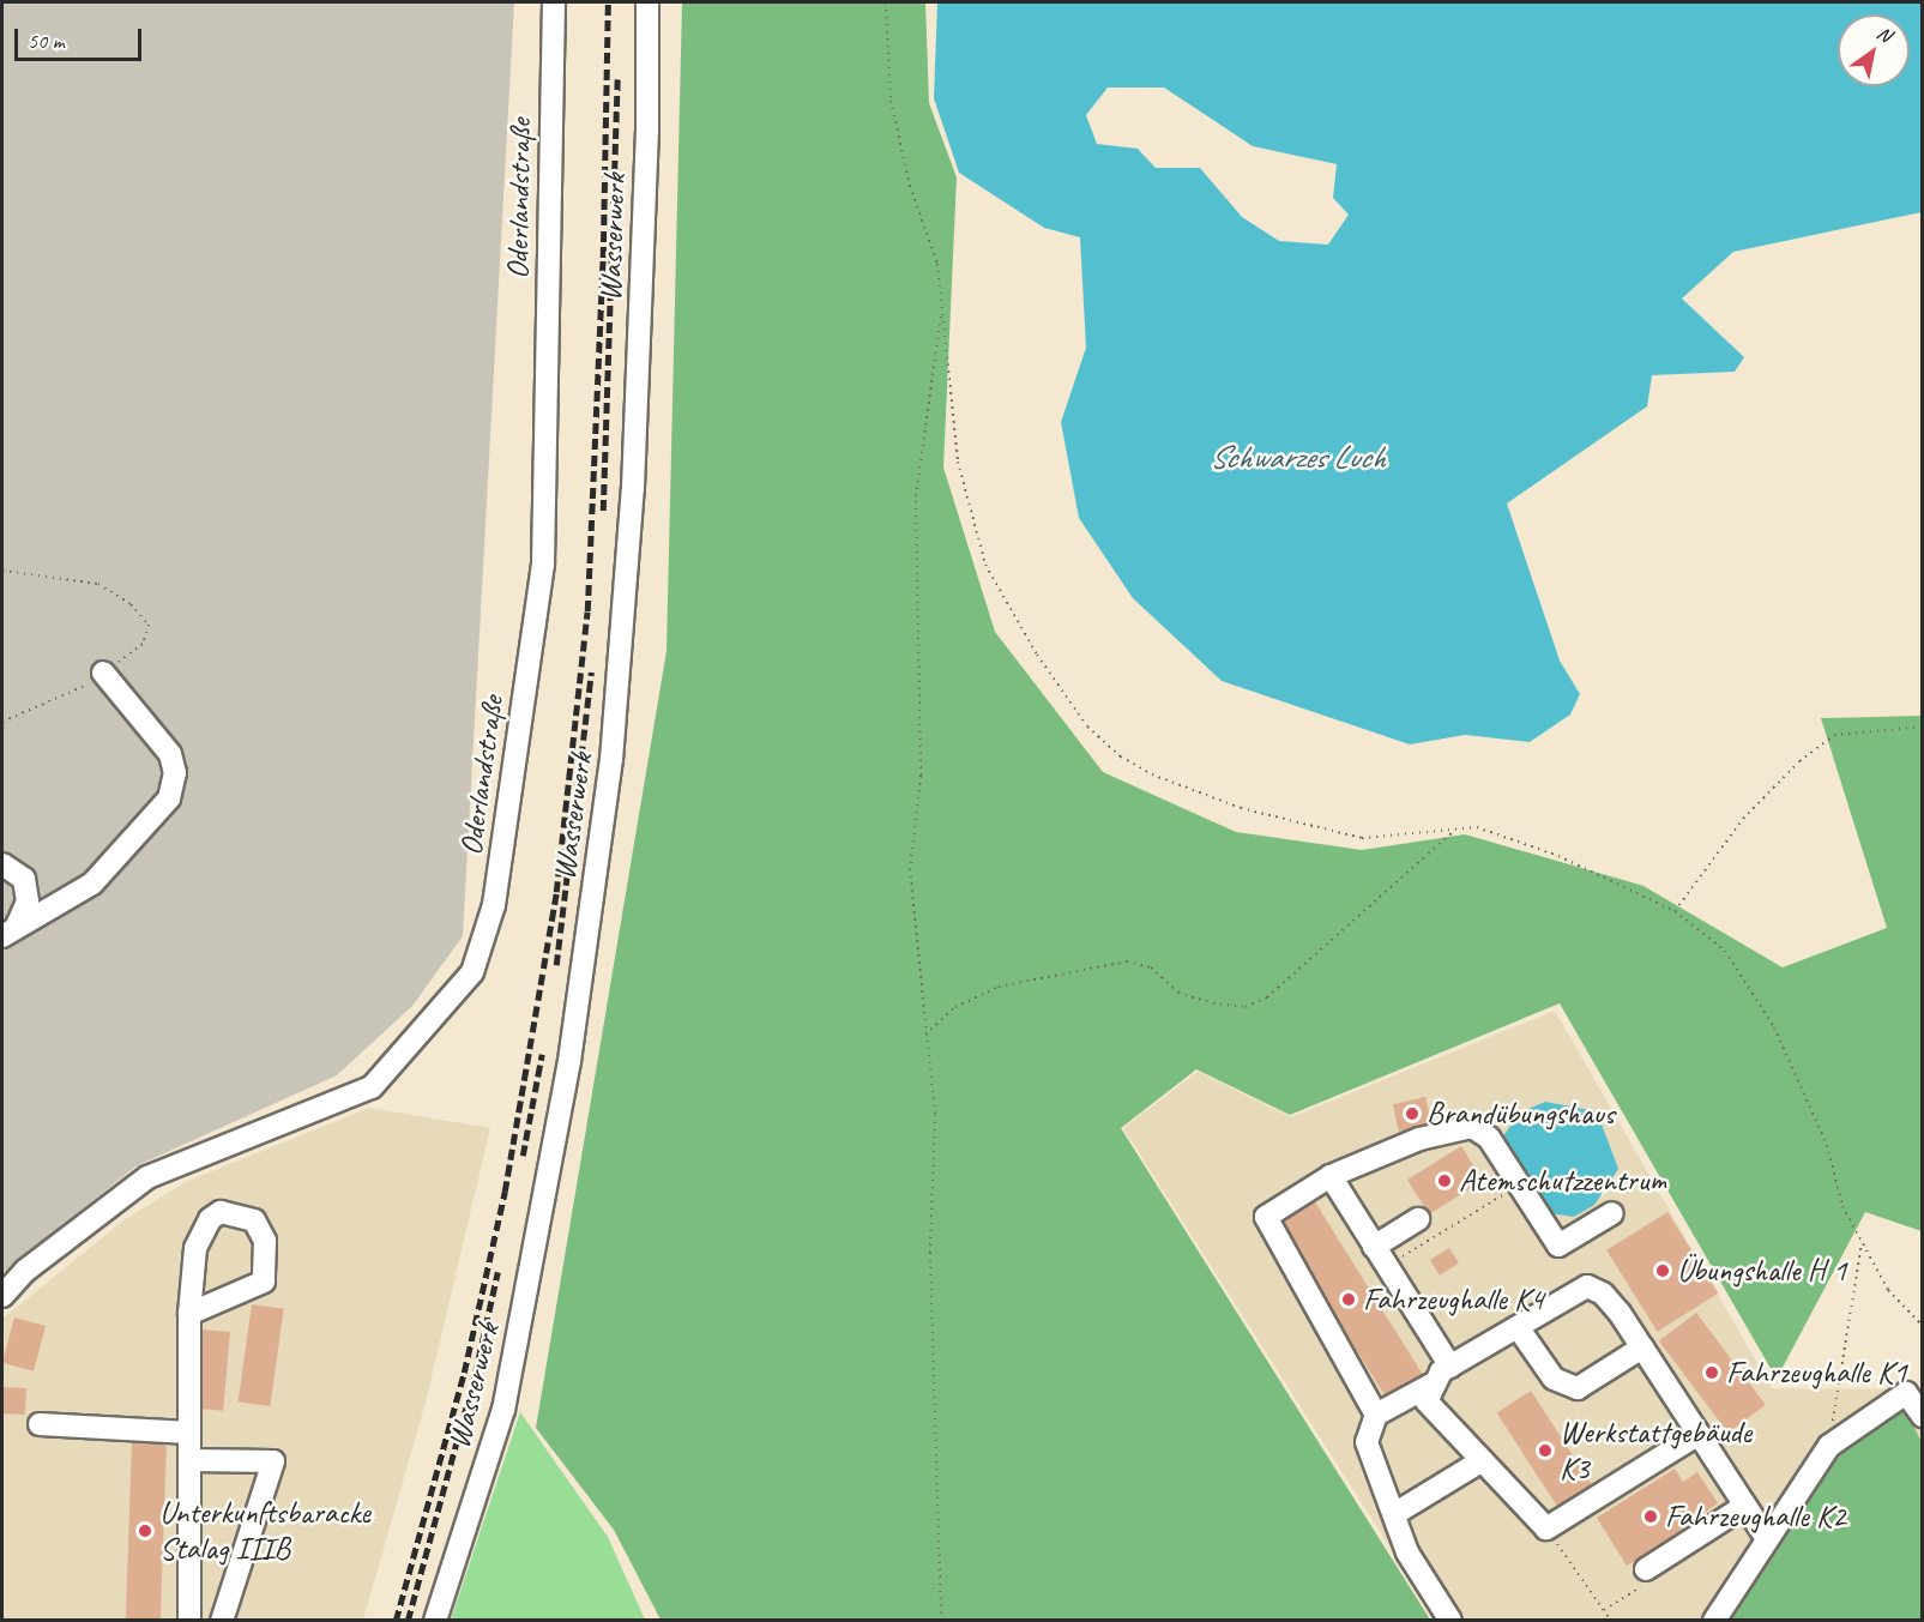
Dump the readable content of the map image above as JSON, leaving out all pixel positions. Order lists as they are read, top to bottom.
{
  "streets": {
    "street": ["Oderlandstraße", "Wasserwerk"]
  },
  "water": ["Schwarzes Luch"],
  "places": [
    "Brandübungshaus",
    "Atemschutzzentrum",
    "Übungshalle H 1",
    "Fahrzeughalle K4",
    "Fahrzeughalle K1",
    "Werkstattgebäude K3",
    "Fahrzeughalle K2",
    "Unterkunftsbaracke Stalag IIIB"
  ],
  "scale_bar": "50 m",
  "north": "top right"
}
